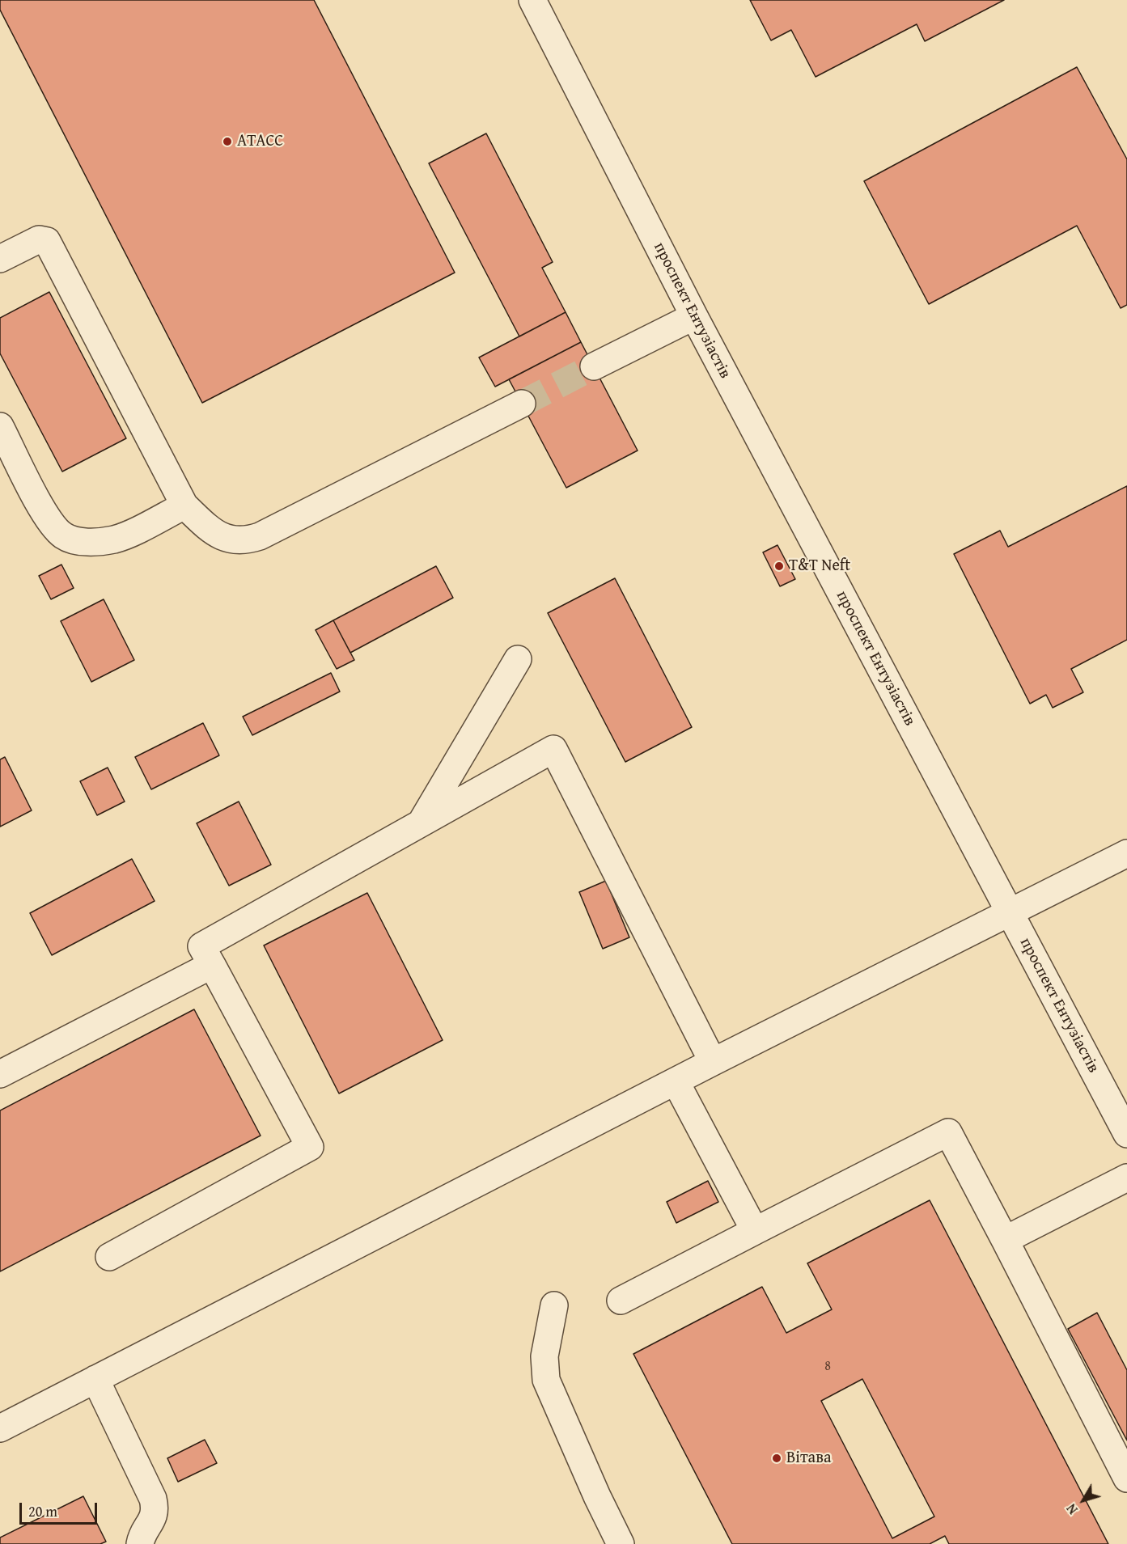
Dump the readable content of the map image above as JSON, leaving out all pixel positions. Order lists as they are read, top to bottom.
{
  "streets": {
    "street": ["проспект Ентузіастів"]
  },
  "places": ["АТАСС", "T&T Neft", "Вітава"],
  "house_numbers": ["8"],
  "scale_bar": "20 m",
  "north": "bottom left"
}
